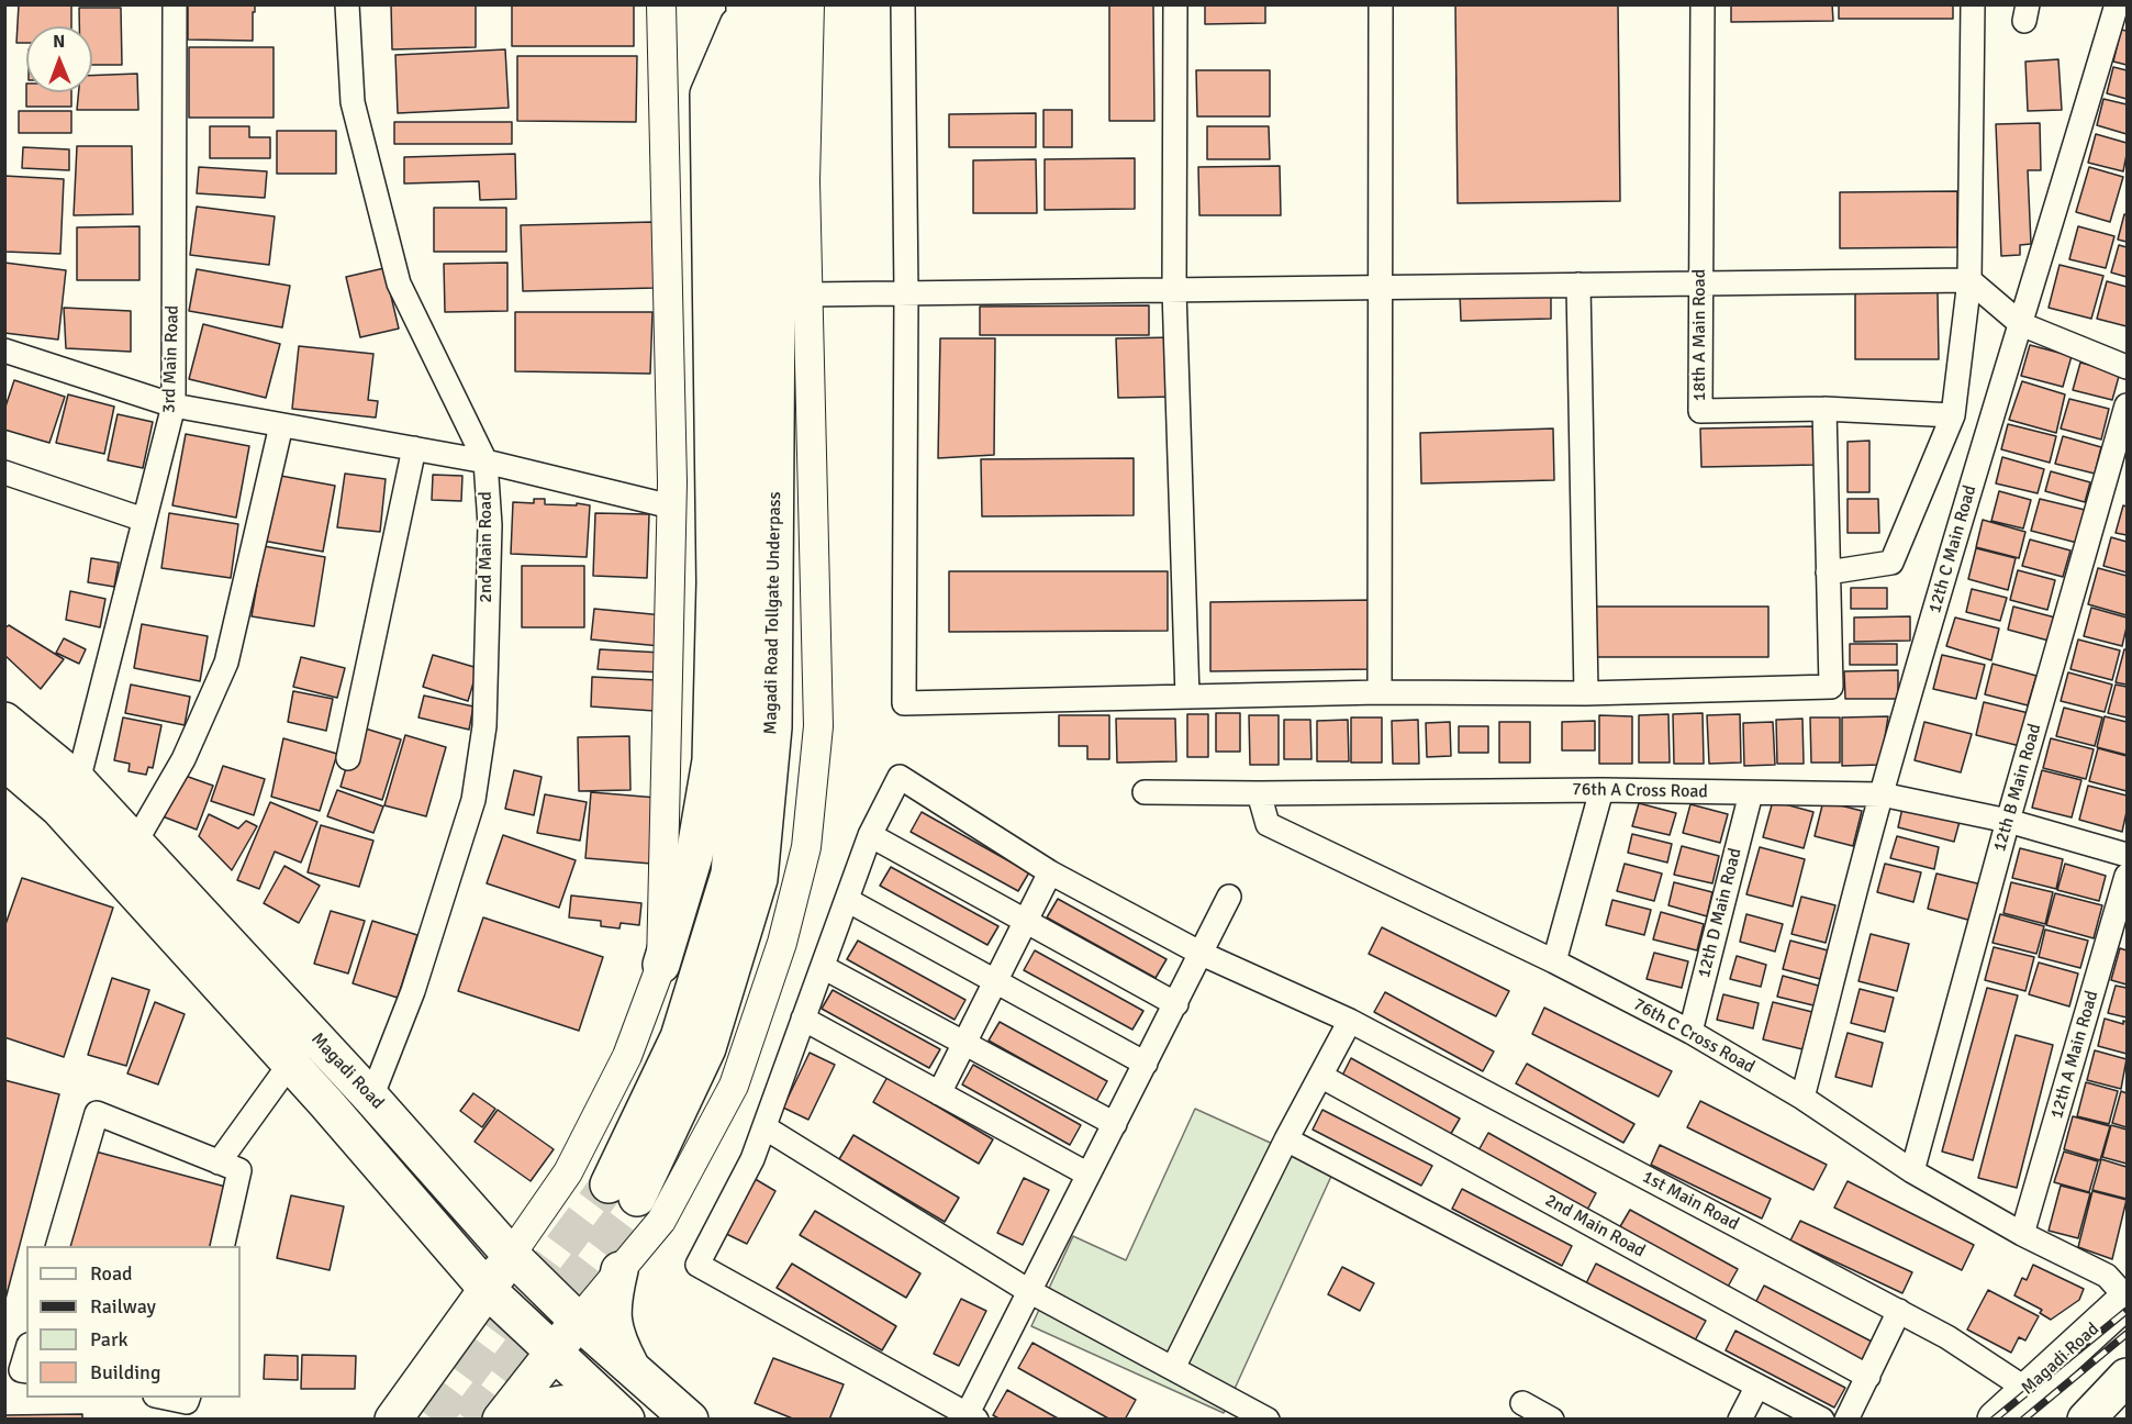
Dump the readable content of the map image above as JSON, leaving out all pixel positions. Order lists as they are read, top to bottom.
{
  "streets": {
    "main road": ["Magadi Road Tollgate Underpass", "Magadi Road"],
    "street": [
      "18th A Main Road",
      "3rd Main Road",
      "2nd Main Road",
      "12th C Main Road",
      "12th B Main Road",
      "76th A Cross Road",
      "12th D Main Road",
      "76th C Cross Road",
      "12th A Main Road",
      "1st Main Road"
    ]
  },
  "crossings": [
    ["3rd Main Road", "Magadi Road"],
    ["2nd Main Road", "Magadi Road"],
    ["12th C Main Road", "76th A Cross Road"],
    ["12th C Main Road", "76th C Cross Road"],
    ["12th B Main Road", "76th A Cross Road"],
    ["12th B Main Road", "76th C Cross Road"],
    ["76th A Cross Road", "12th D Main Road"],
    ["76th A Cross Road", "76th C Cross Road"],
    ["12th D Main Road", "76th C Cross Road"],
    ["76th C Cross Road", "12th A Main Road"],
    ["76th C Cross Road", "Magadi Road"],
    ["Magadi Road", "1st Main Road"]
  ],
  "legend": [
    "Road",
    "Railway",
    "Park",
    "Building"
  ],
  "north": "top"
}
